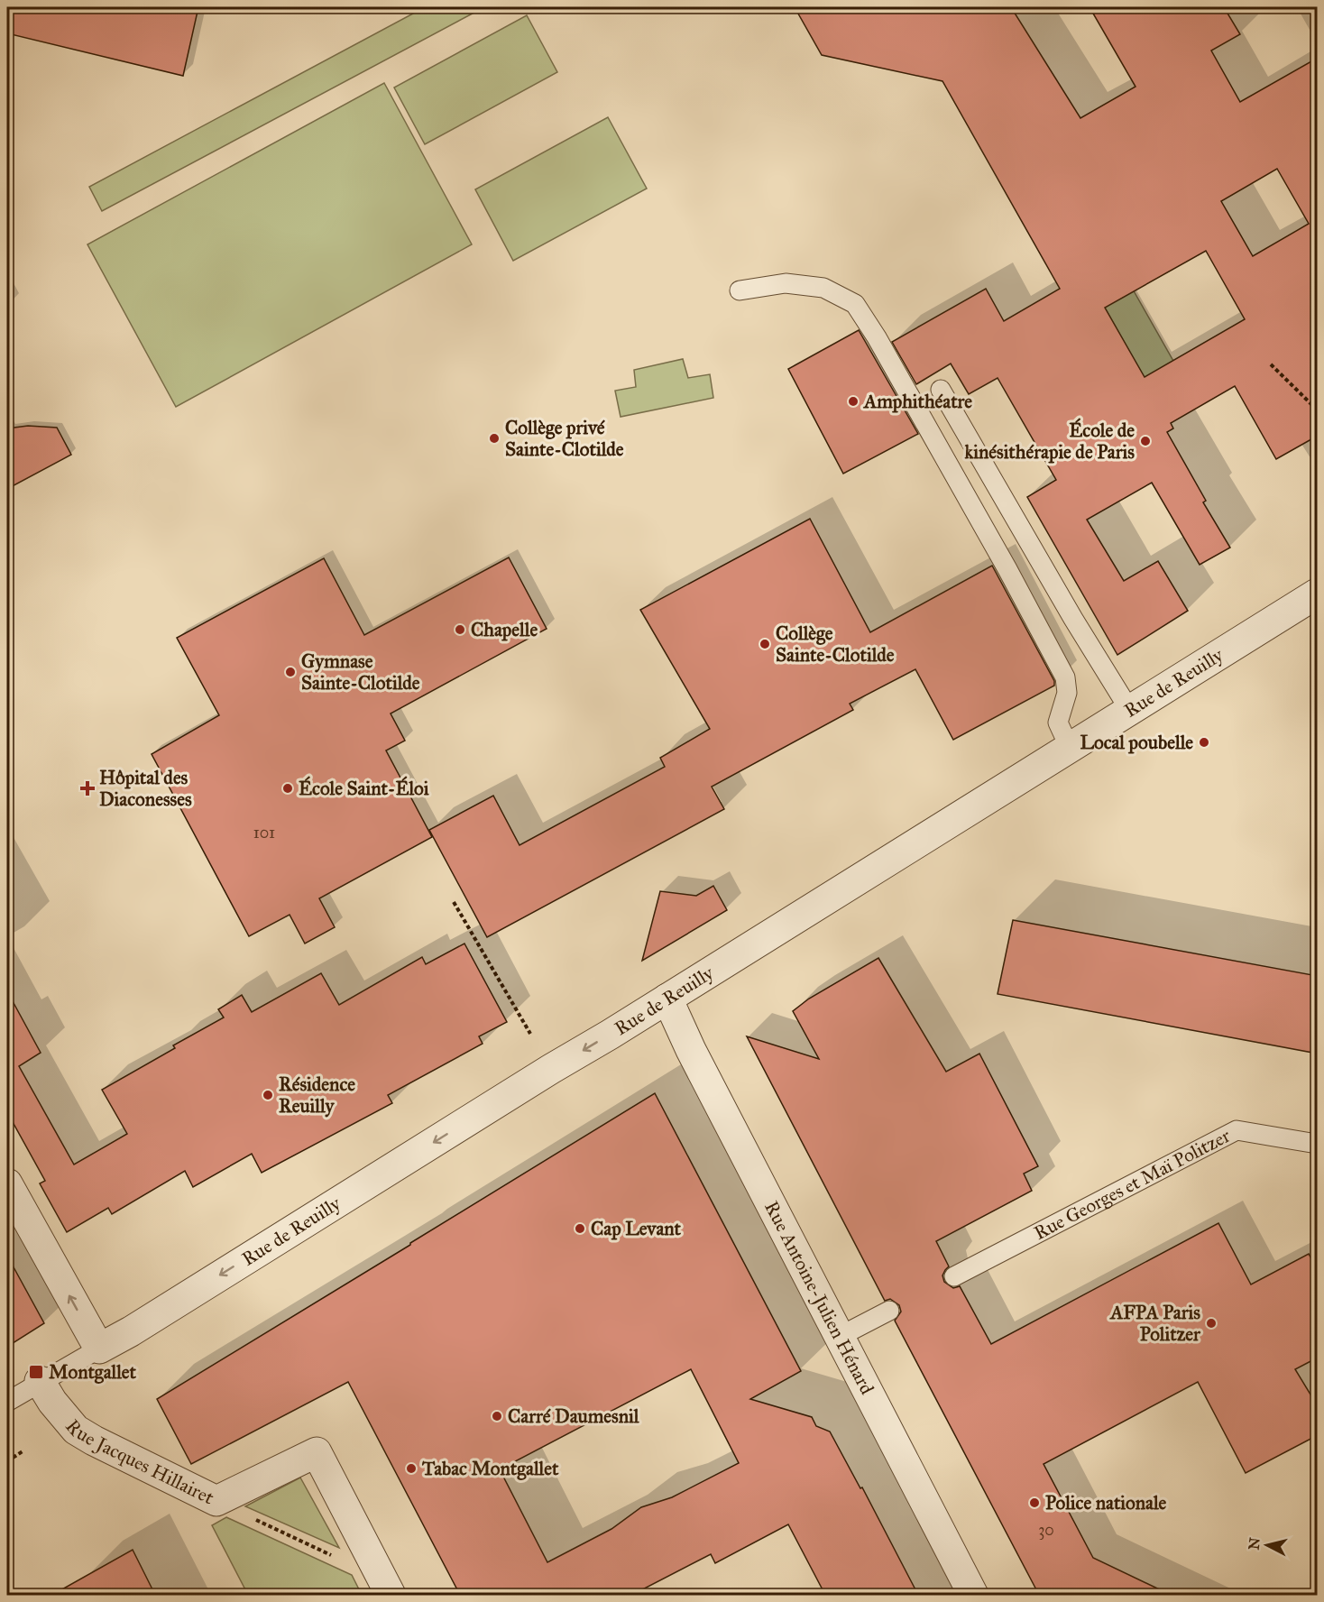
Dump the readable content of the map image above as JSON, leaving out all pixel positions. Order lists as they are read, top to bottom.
{
  "streets": {
    "street": ["Rue de Reuilly", "Rue Antoine-Julien Hénard", "Rue Jacques Hillairet"],
    "lane": ["Rue Georges et Maï Politzer"]
  },
  "crossings": [
    ["Rue de Reuilly", "Rue Antoine-Julien Hénard"],
    ["Rue de Reuilly", "Rue Jacques Hillairet"]
  ],
  "one_way": ["Rue de Reuilly"],
  "places": {
    "other": [
      "Amphithéatre",
      "Collège privé Sainte-Clotilde",
      "École de kinésithérapie de Paris",
      "Chapelle",
      "Collège Sainte-Clotilde",
      "Gymnase Sainte-Clotilde",
      "Local poubelle",
      "École Saint-Éloi",
      "Résidence Reuilly",
      "Cap Levant",
      "AFPA Paris Politzer",
      "Carré Daumesnil",
      "Tabac Montgallet",
      "Police nationale"
    ],
    "health": ["Hôpital des Diaconesses"],
    "transit": ["Montgallet"]
  },
  "house_numbers": ["101", "30"],
  "north": "left"
}
